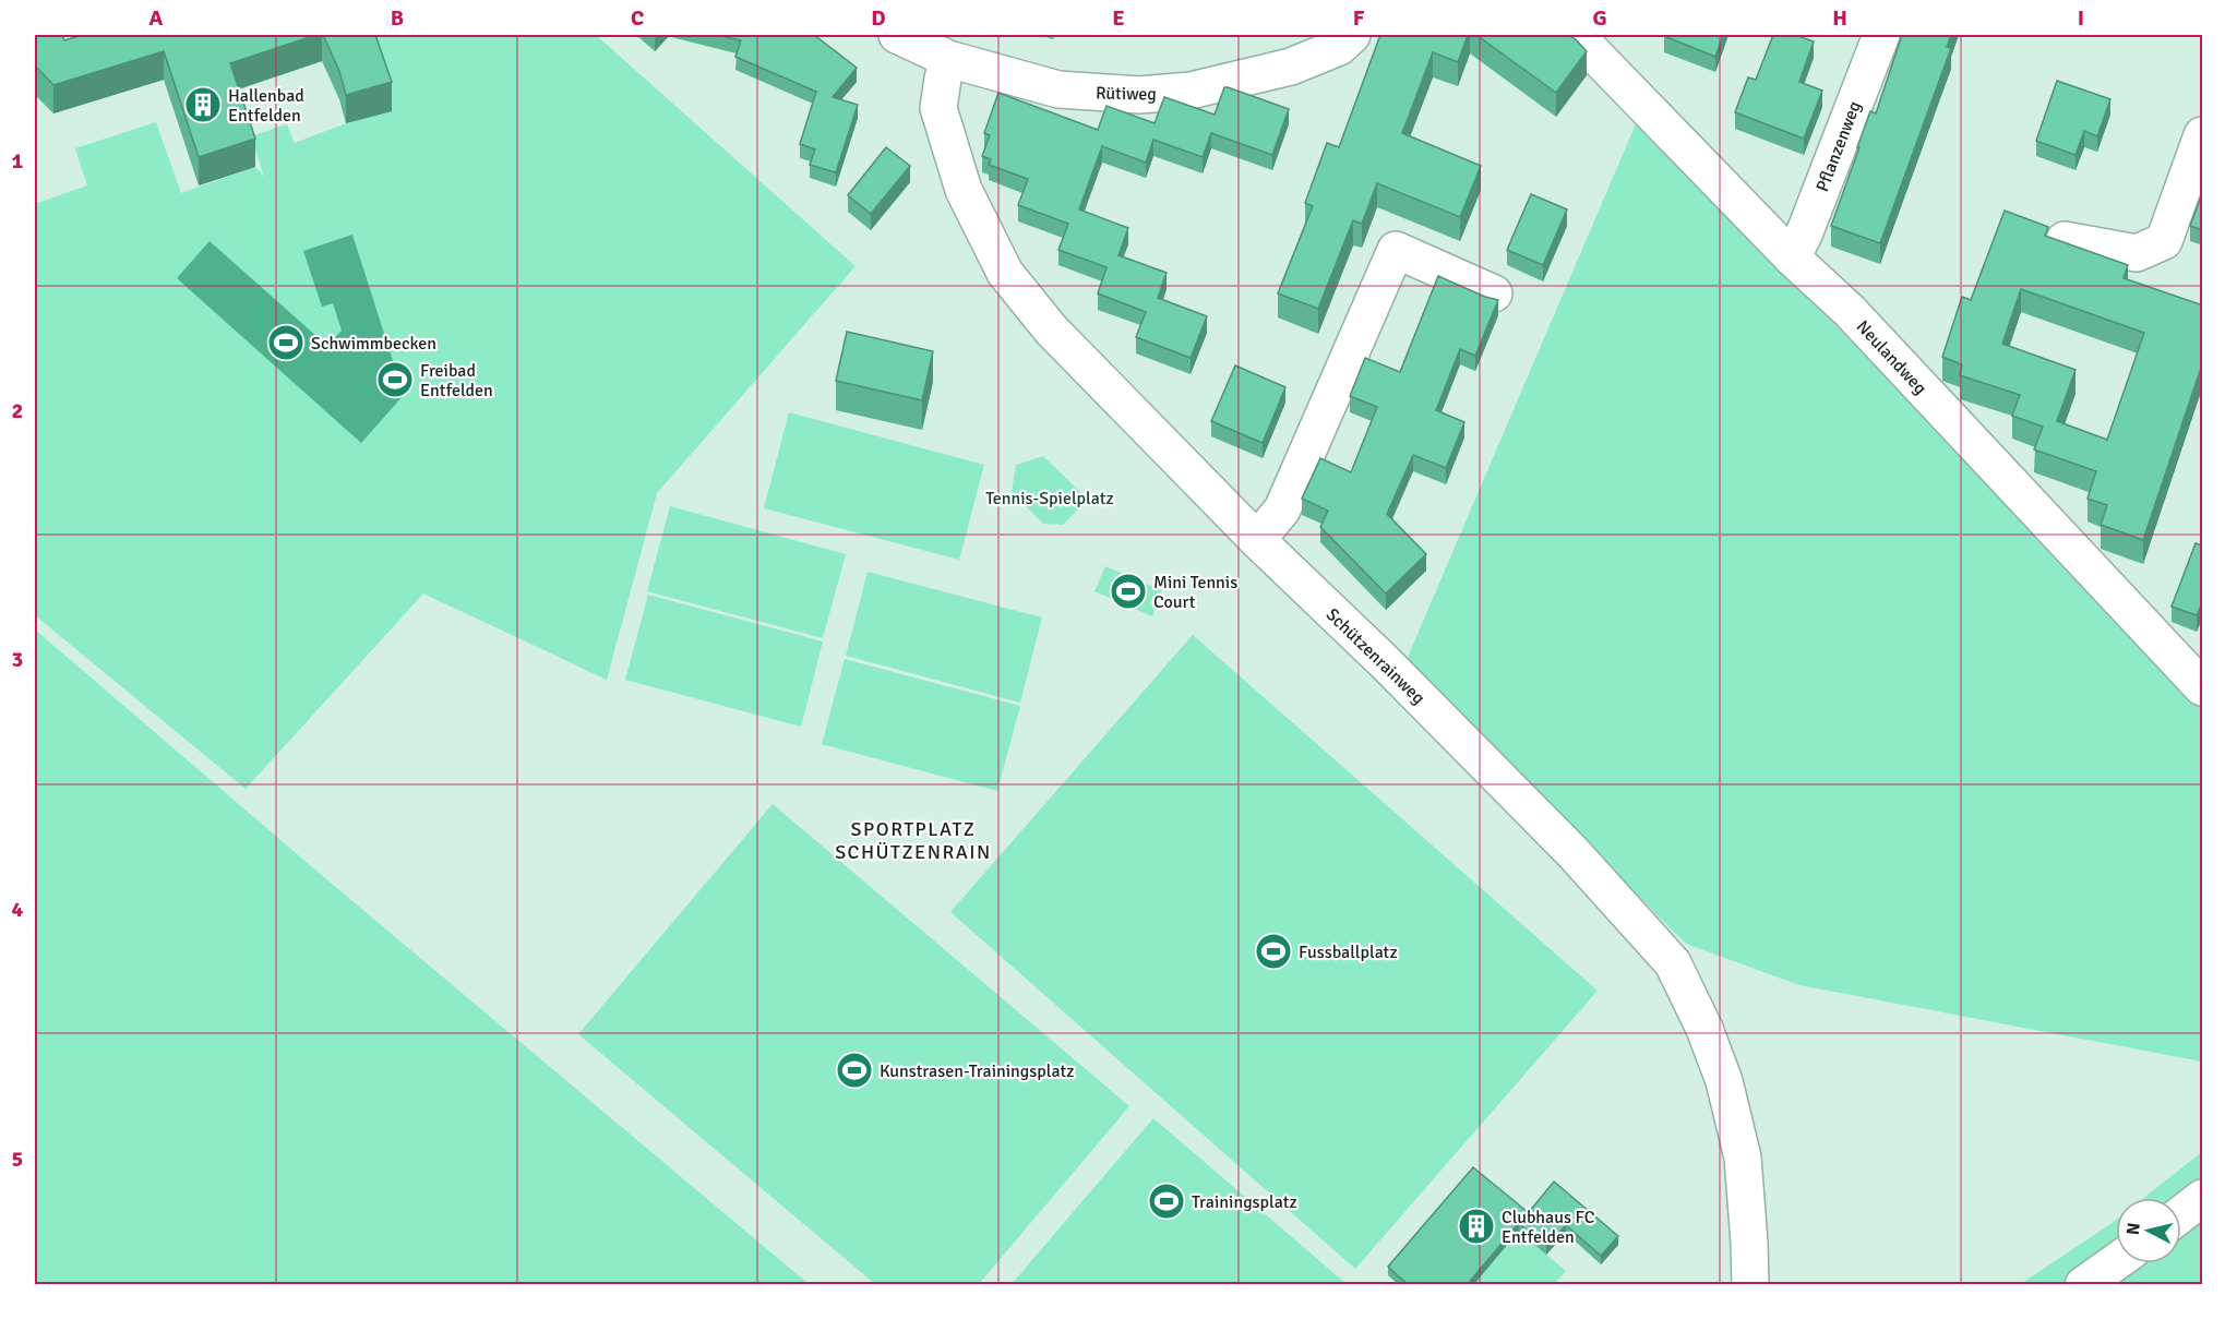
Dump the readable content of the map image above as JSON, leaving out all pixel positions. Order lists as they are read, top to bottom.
{
  "streets": {
    "street": [
      "Rütiweg",
      "Pflanzenweg",
      "Neulandweg",
      "Schützenrainweg"
    ]
  },
  "crossings": [
    ["Rütiweg", "Schützenrainweg"],
    ["Pflanzenweg", "Neulandweg"]
  ],
  "districts": ["SPORTPLATZ SCHÜTZENRAIN"],
  "parks": ["Tennis-Spielplatz"],
  "places": {
    "building": ["Hallenbad Entfelden", "Clubhaus FC Entfelden"],
    "sports": [
      "Schwimmbecken",
      "Freibad Entfelden",
      "Mini Tennis Court",
      "Fussballplatz",
      "Kunstrasen-Trainingsplatz",
      "Trainingsplatz"
    ]
  },
  "north": "left",
  "grid": {
    "columns": [
      "A",
      "B",
      "C",
      "D",
      "E",
      "F",
      "G",
      "H",
      "I"
    ],
    "rows": [
      "1",
      "2",
      "3",
      "4",
      "5"
    ]
  }
}
